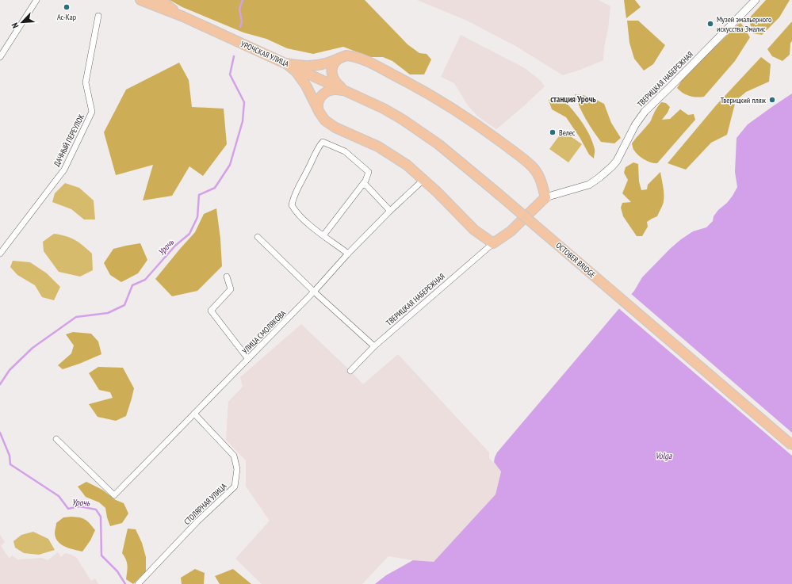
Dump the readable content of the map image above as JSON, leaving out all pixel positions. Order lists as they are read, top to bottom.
{
  "streets": {
    "main road": ["УРОЧСКАЯ УЛИЦА", "OCTOBER BRIDGE"],
    "street": [
      "ТВЕРИЦКАЯ НАБЕРЕЖНАЯ",
      "ДАЧНЫЙ ПЕРЕУЛОК",
      "УЛИЦА СМОЛЯКОВА",
      "СТОЛЯРНАЯ УЛИЦА"
    ]
  },
  "crossings": [
    ["УРОЧСКАЯ УЛИЦА", "OCTOBER BRIDGE"],
    ["УЛИЦА СМОЛЯКОВА", "СТОЛЯРНАЯ УЛИЦА"]
  ],
  "districts": ["станция Урочь"],
  "water": ["Урочь", "Volga"],
  "places": [
    "Ас-Кар",
    "Музей эмальерного искусства Эмалис",
    "Тверицкий пляж",
    "Велес"
  ],
  "north": "bottom left"
}
